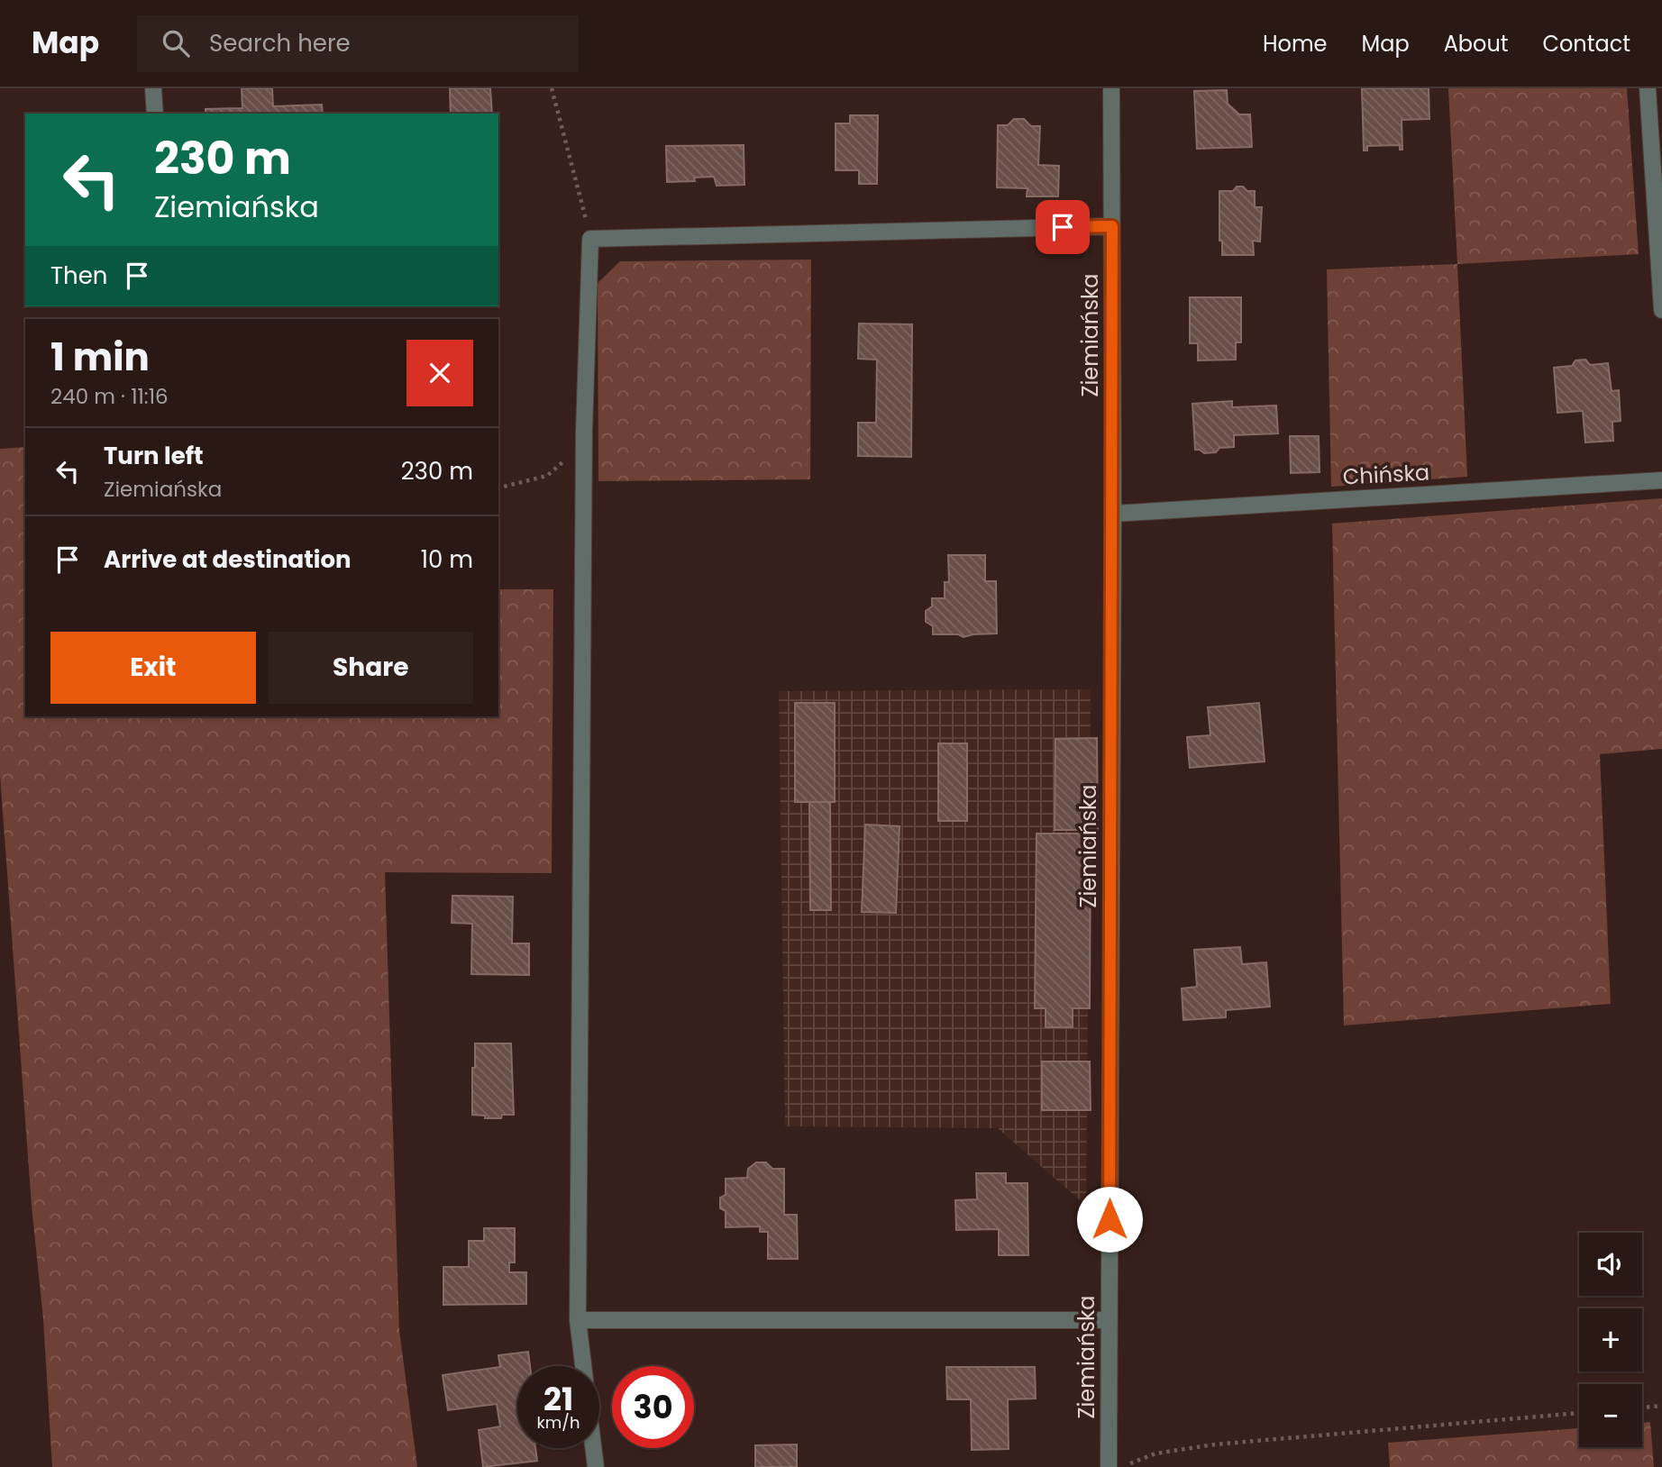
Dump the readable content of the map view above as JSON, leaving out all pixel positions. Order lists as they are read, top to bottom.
{
  "streets": {
    "street": ["Ziemiańska", "Chińska"]
  },
  "crossings": [
    ["Ziemiańska", "Chińska"]
  ],
  "page": {
    "header": "Map",
    "search": "Search here",
    "nav": [
      "Home",
      "Map",
      "About",
      "Contact"
    ],
    "turn": ["230 m", "Ziemiańska"],
    "then": "Then",
    "heading": ["1 min", "240 m · 11:16"],
    "list": [
      {
        "name": "Turn left",
        "note": "Ziemiańska",
        "value": "230 m"
      },
      {
        "name": "Arrive at destination",
        "value": "10 m"
      }
    ],
    "buttons": ["Exit", "Share"],
    "map_buttons": ["+", "−"],
    "speed": "21 km/h",
    "limit": "30"
  }
}
